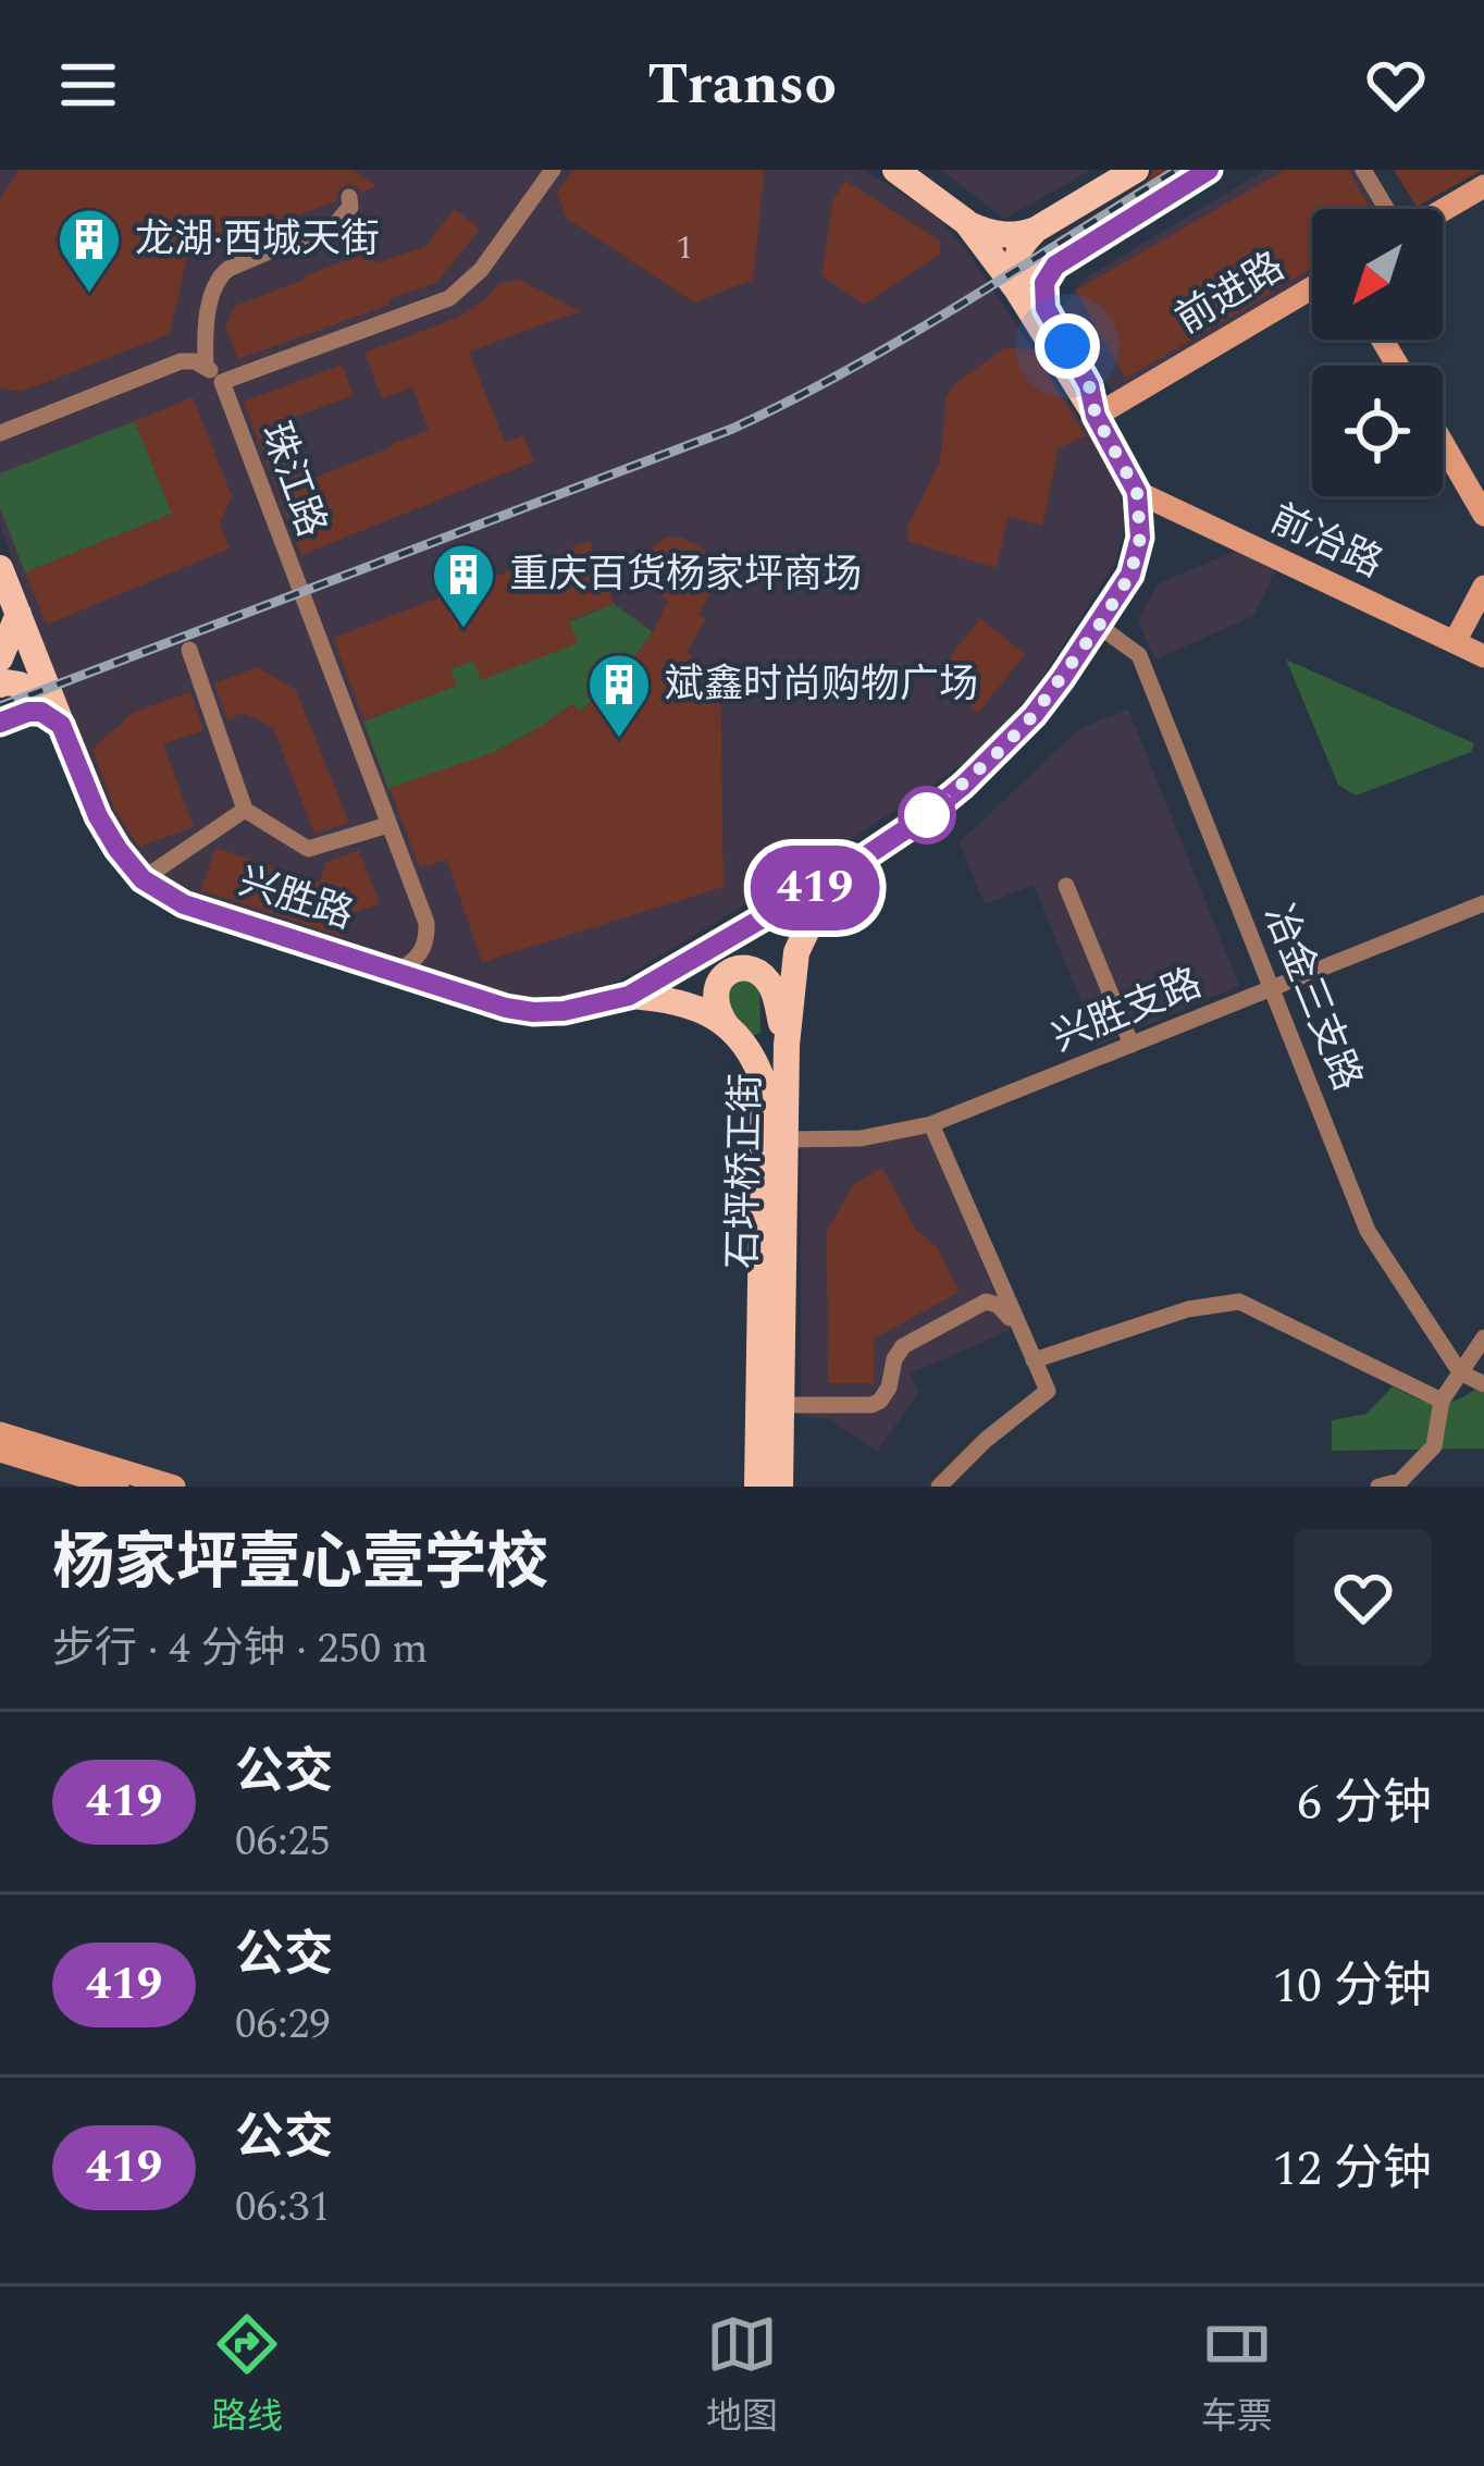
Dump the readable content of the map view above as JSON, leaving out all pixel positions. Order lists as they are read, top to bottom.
{
  "streets": {
    "main road": ["兴胜路", "石坪桥正街"],
    "street": [
      "前进路",
      "珠江路",
      "前冶路",
      "冶金三支路",
      "兴胜支路"
    ]
  },
  "crossings": [
    ["珠江路", "兴胜路"],
    ["前冶路", "兴胜路"],
    ["兴胜路", "冶金三支路"],
    ["兴胜路", "石坪桥正街"],
    ["冶金三支路", "兴胜支路"],
    ["兴胜支路", "石坪桥正街"]
  ],
  "places": {
    "building": ["龙湖·西城天街", "重庆百货杨家坪商场", "斌鑫时尚购物广场"]
  },
  "lines": ["bus line 419"],
  "house_numbers": ["1"],
  "north": "bottom left",
  "page": {
    "header": "Transo",
    "on_map": "419",
    "heading": ["杨家坪壹心壹学校", "步行 · 4 分钟 · 250 m"],
    "list": [
      {
        "mark": "419",
        "name": "公交",
        "note": "06:25",
        "value": "6 分钟"
      },
      {
        "mark": "419",
        "name": "公交",
        "note": "06:29",
        "value": "10 分钟"
      },
      {
        "mark": "419",
        "name": "公交",
        "note": "06:31",
        "value": "12 分钟"
      }
    ],
    "tabs": ["路线", "地图", "车票"]
  }
}
